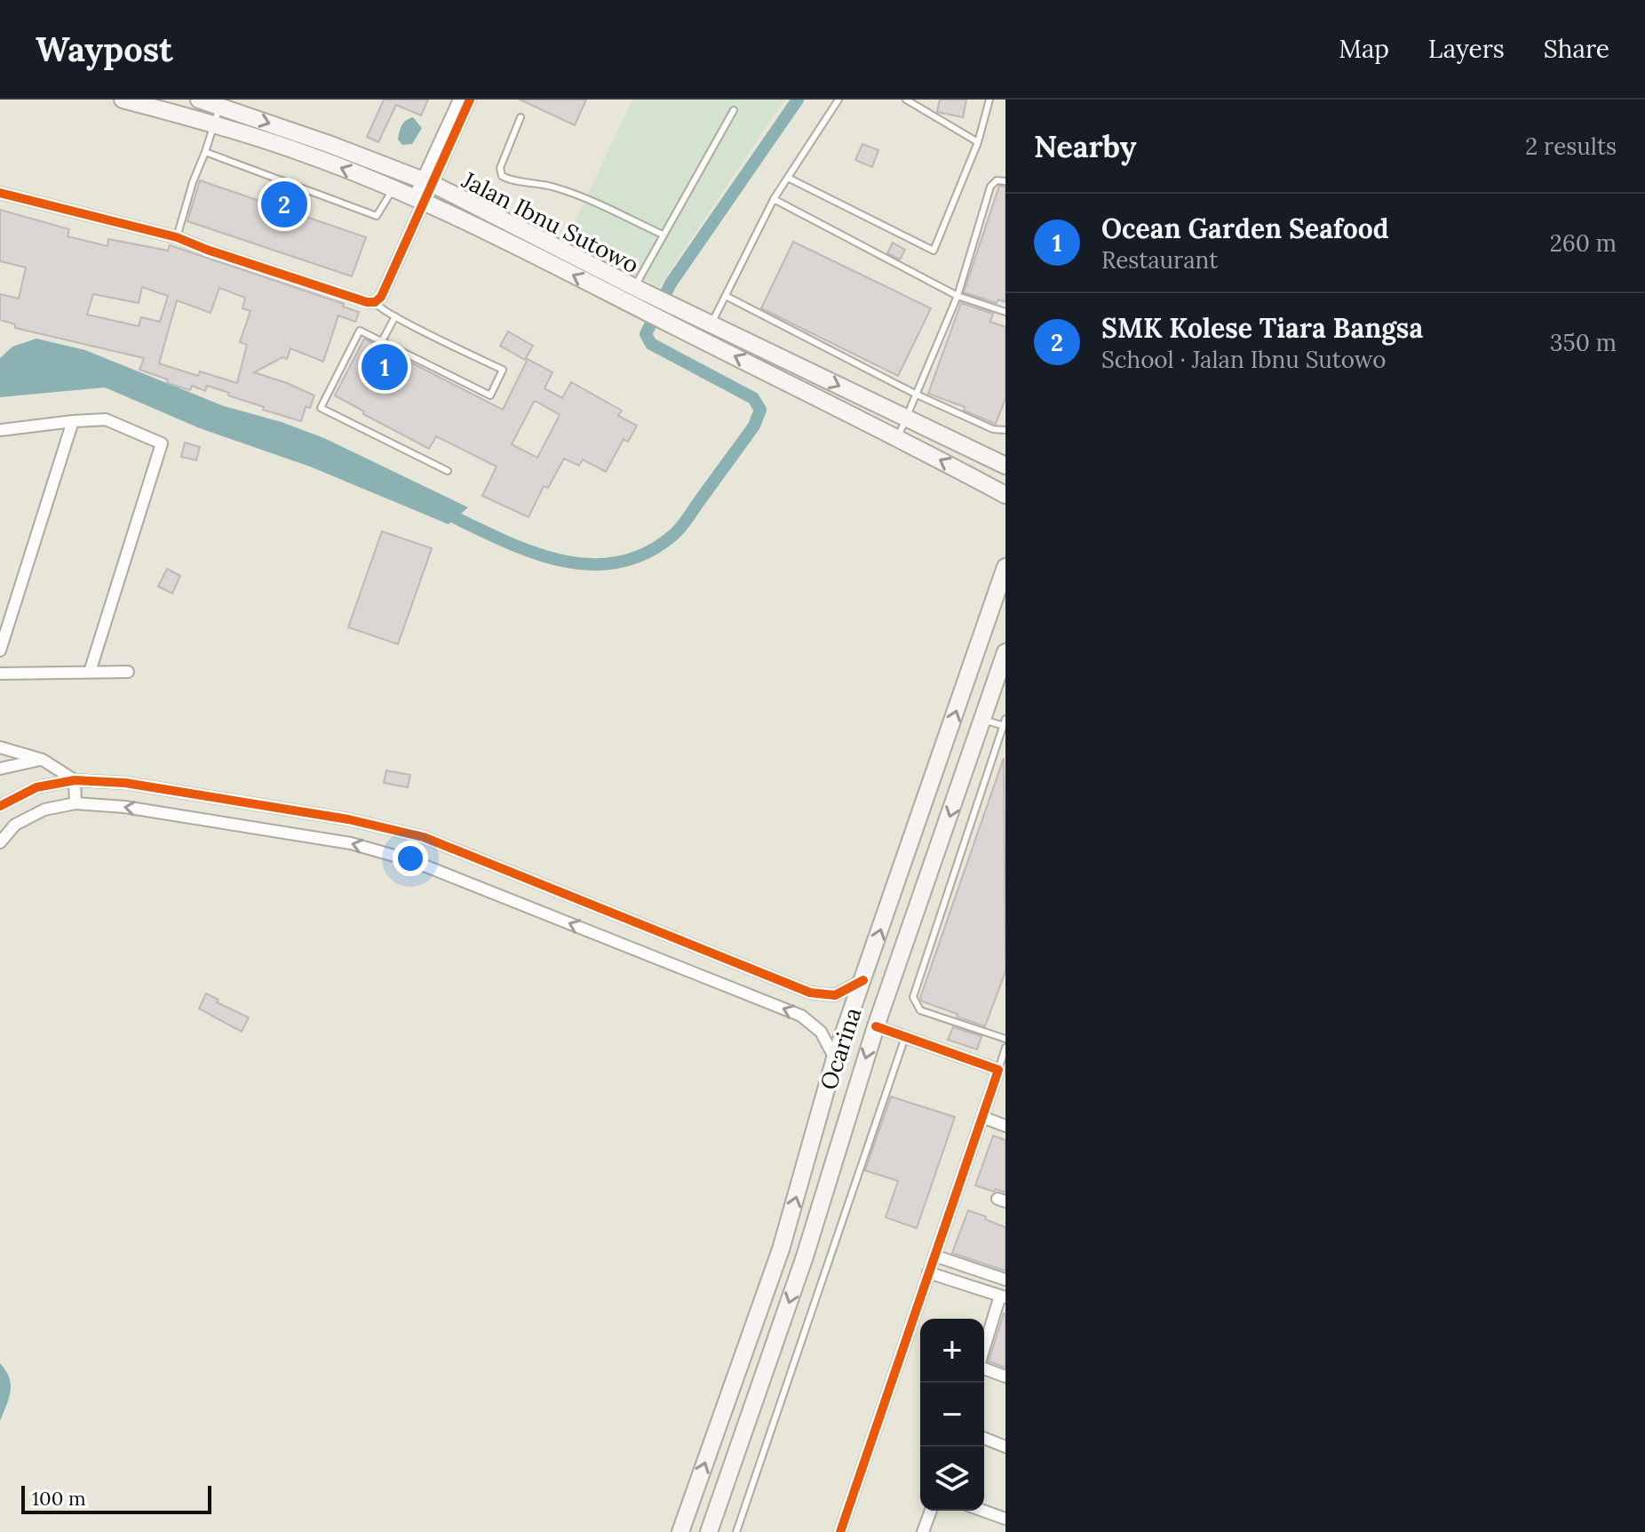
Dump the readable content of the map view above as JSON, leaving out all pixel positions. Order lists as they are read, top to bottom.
{
  "streets": {
    "main road": ["Jalan Ibnu Sutowo", "Ocarina"]
  },
  "scale_bar": "100 m",
  "page": {
    "header": "Waypost",
    "nav": ["Map", "Layers", "Share"],
    "heading": ["Nearby", "2 results"],
    "pins": ["2", "1"],
    "list": [
      {
        "mark": "1",
        "name": "Ocean Garden Seafood",
        "note": "Restaurant",
        "value": "260 m"
      },
      {
        "mark": "2",
        "name": "SMK Kolese Tiara Bangsa",
        "note": "School · Jalan Ibnu Sutowo",
        "value": "350 m"
      }
    ],
    "map_buttons": ["+", "−"],
    "scale": "100 m"
  }
}
